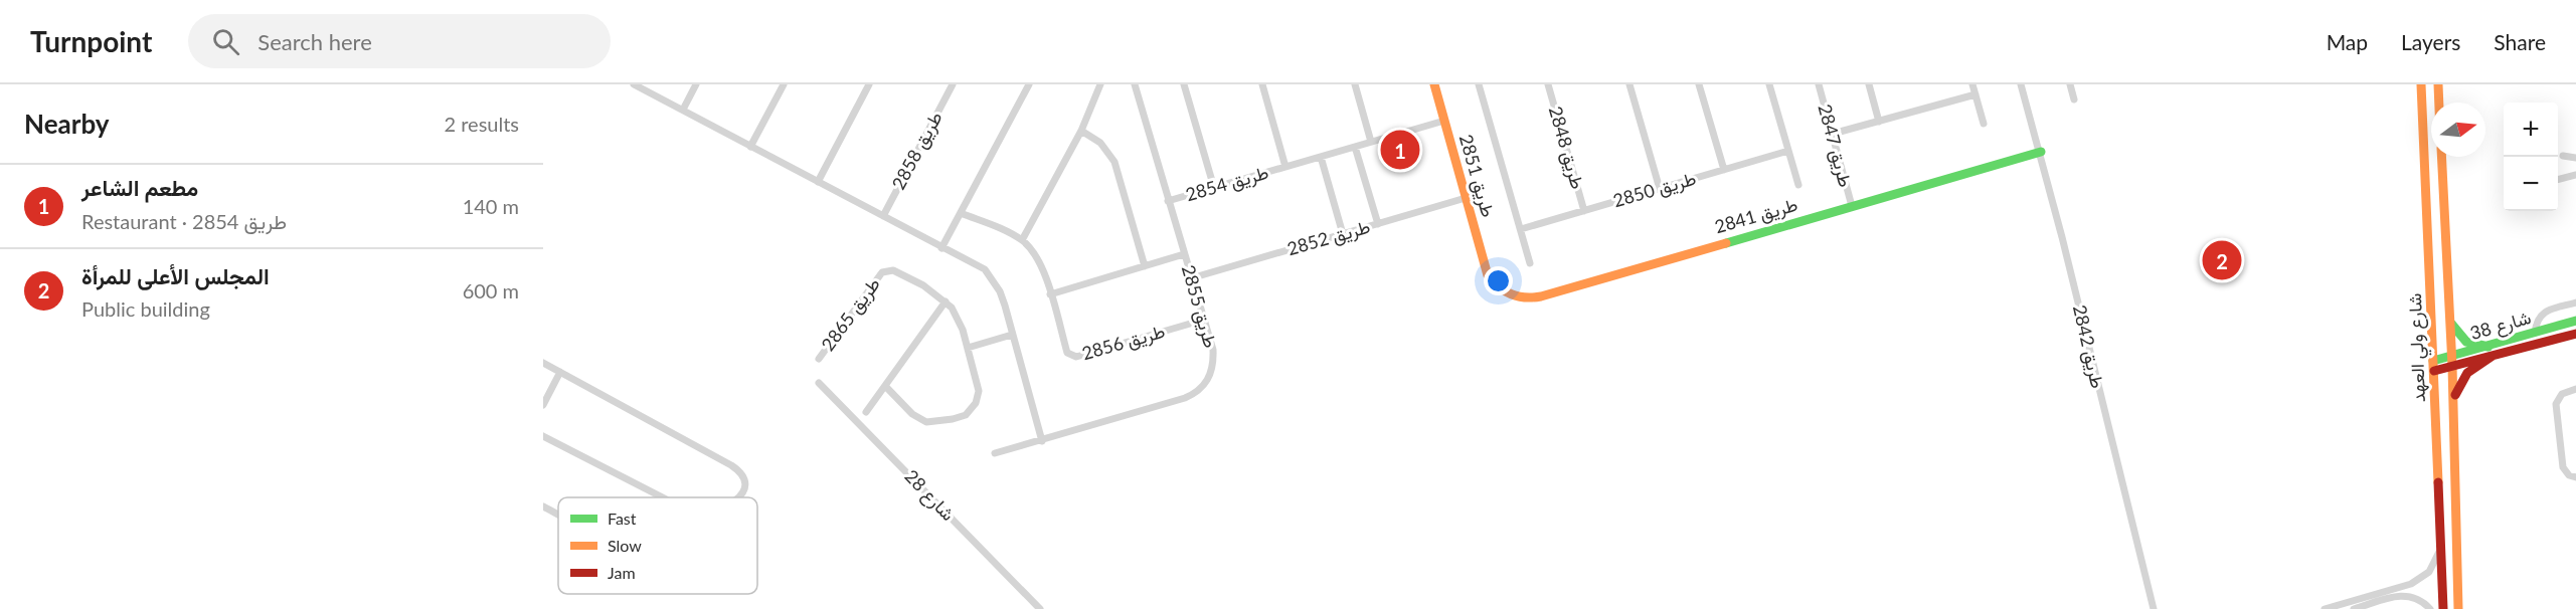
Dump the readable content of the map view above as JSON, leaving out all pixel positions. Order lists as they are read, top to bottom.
{
  "streets": {
    "main road": [
      "طريق 2851",
      "طريق 2841",
      "شارع 38",
      "شارع ولي العهد"
    ],
    "street": [
      "طريق 2847",
      "طريق 2848",
      "طريق 2858",
      "طريق 2854",
      "طريق 2850",
      "طريق 2852",
      "طريق 2855",
      "طريق 2865",
      "طريق 2856",
      "طريق 2842",
      "شارع 28"
    ]
  },
  "crossings": [
    ["طريق 2847", "طريق 2841"],
    ["طريق 2848", "طريق 2850"],
    ["طريق 2851", "طريق 2854"],
    ["طريق 2851", "طريق 2841"],
    ["طريق 2851", "طريق 2852"],
    ["طريق 2854", "طريق 2855"],
    ["طريق 2841", "طريق 2842"],
    ["طريق 2852", "طريق 2855"],
    ["طريق 2855", "طريق 2856"],
    ["شارع 38", "شارع ولي العهد"]
  ],
  "legend": ["Fast", "Slow", "Jam"],
  "north": "right",
  "page": {
    "header": "Turnpoint",
    "search": "Search here",
    "nav": ["Map", "Layers", "Share"],
    "heading": ["Nearby", "2 results"],
    "map_buttons": ["+", "−"],
    "pins": ["1", "2"],
    "list": [
      {
        "mark": "1",
        "name": "مطعم الشاعر",
        "note": "Restaurant · طريق 2854",
        "value": "140 m"
      },
      {
        "mark": "2",
        "name": "المجلس الأعلى للمرأة",
        "note": "Public building",
        "value": "600 m"
      }
    ]
  }
}
